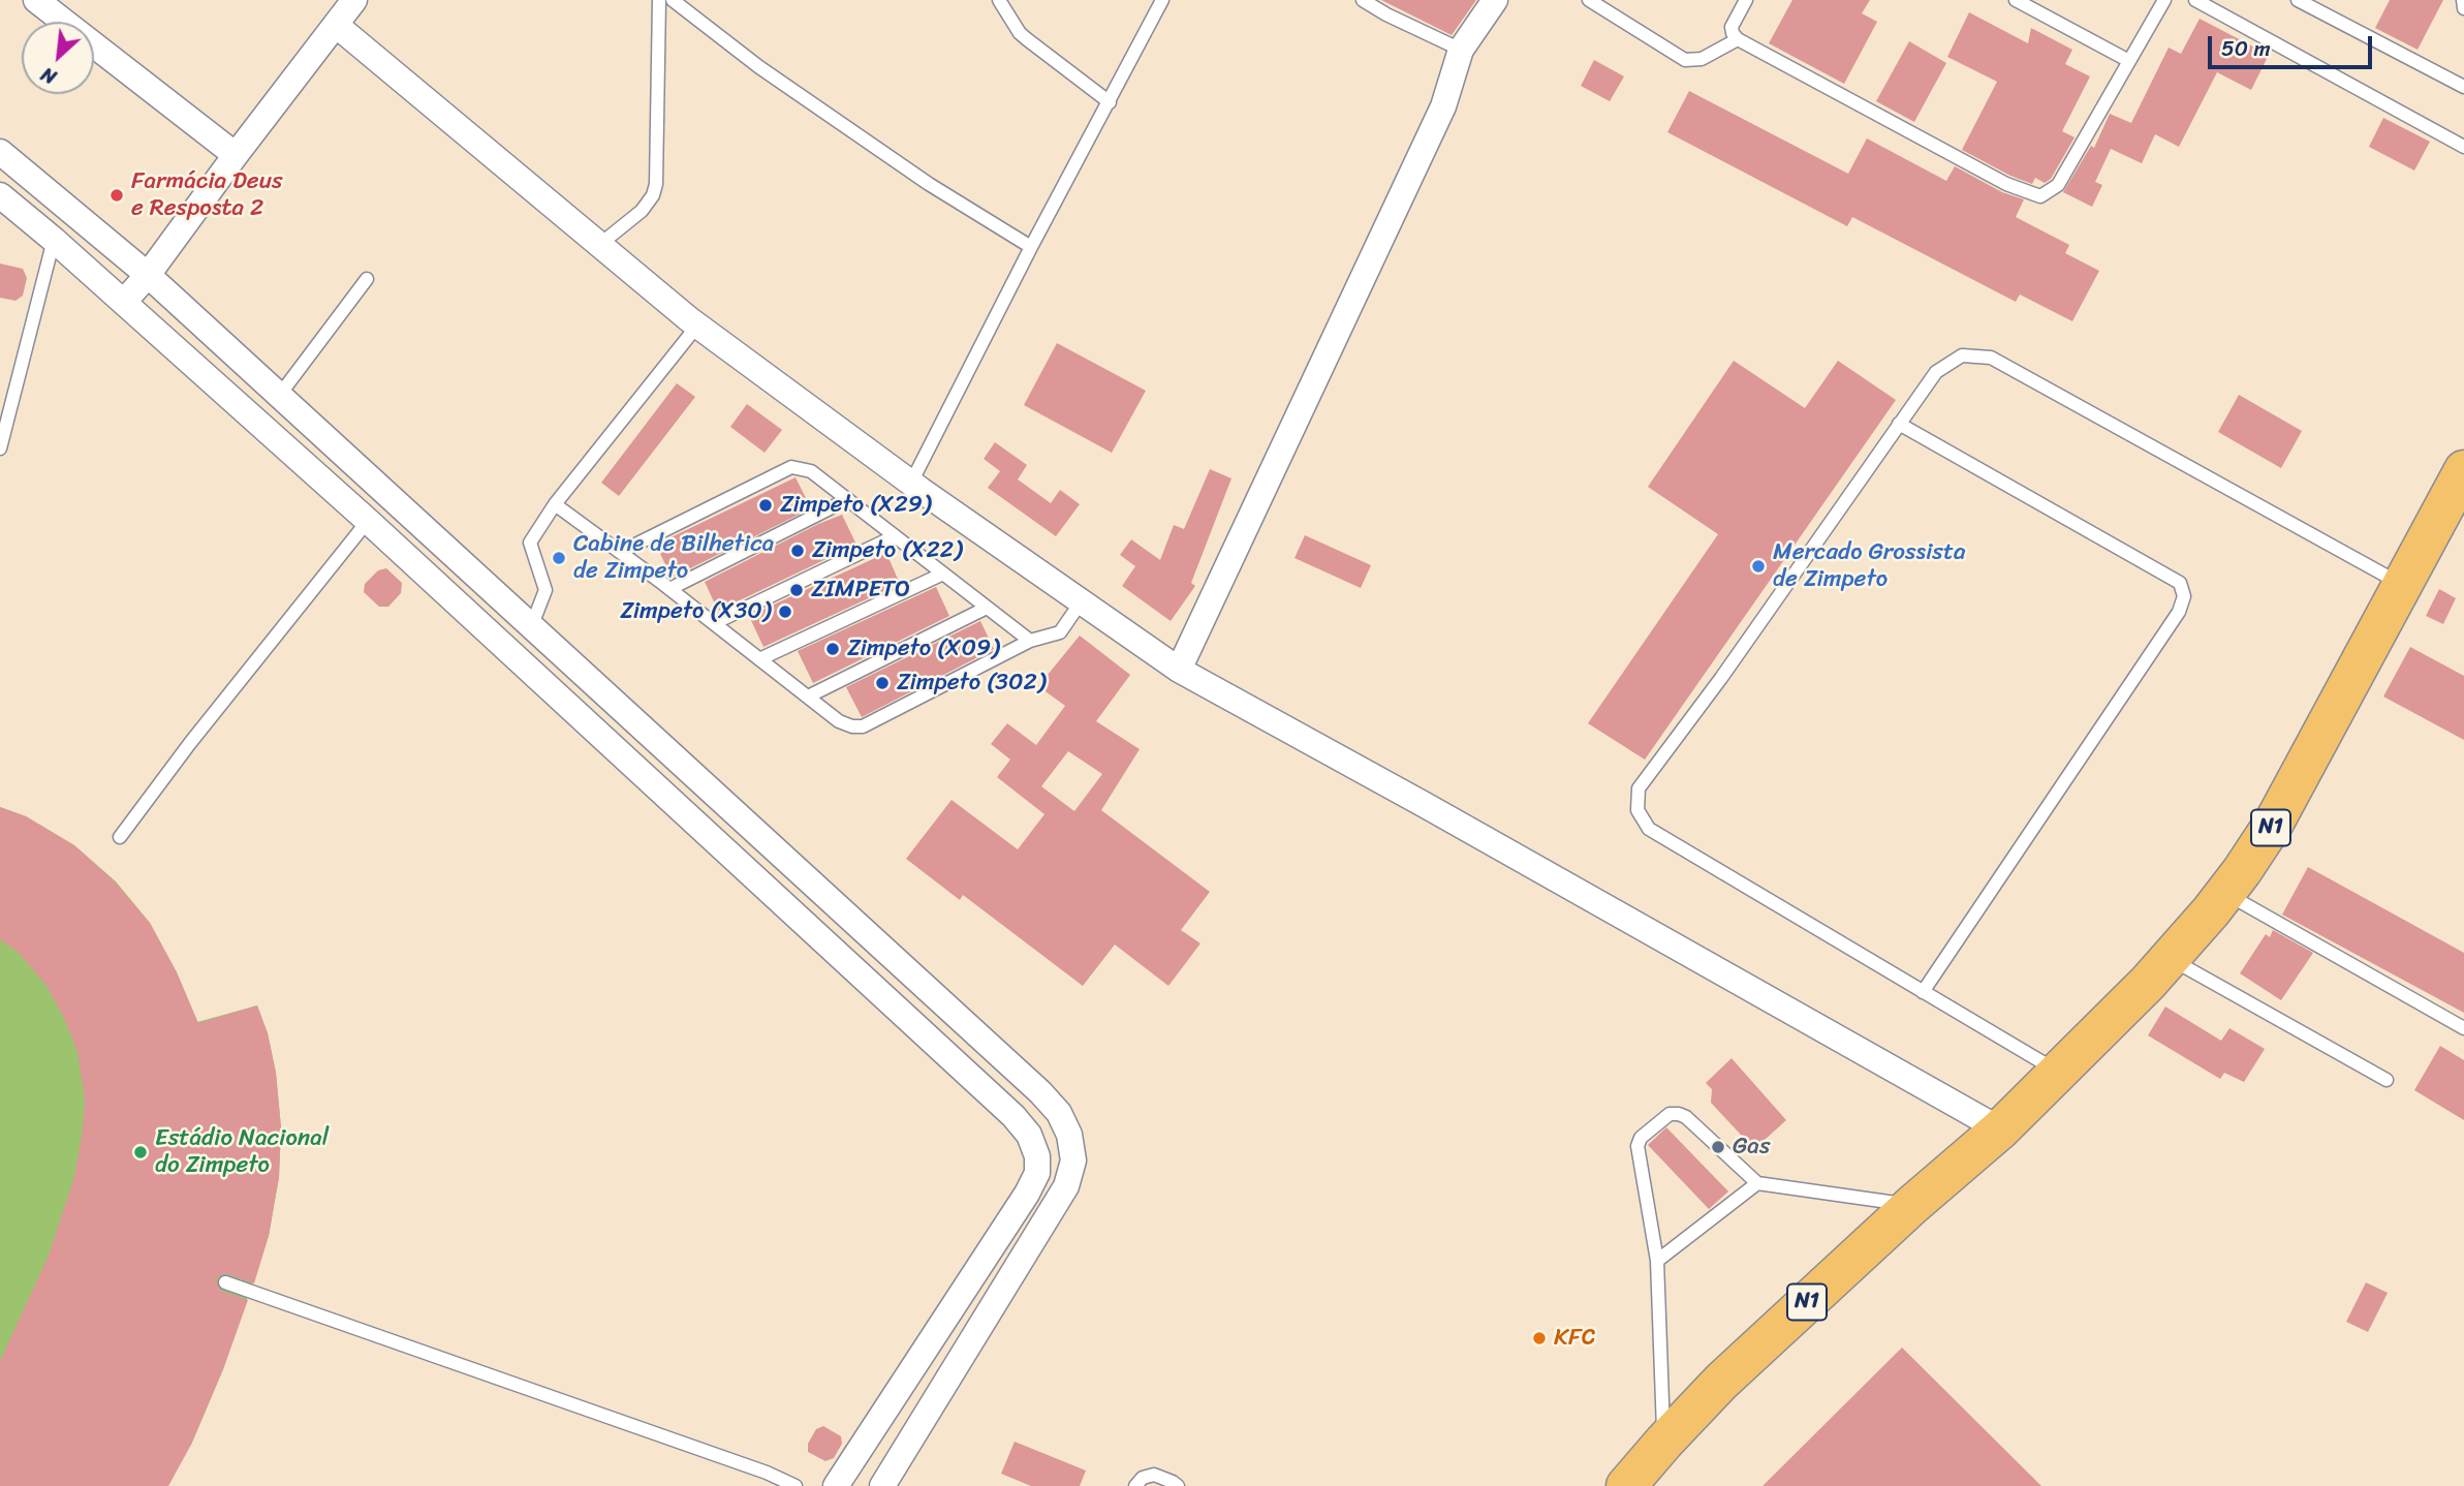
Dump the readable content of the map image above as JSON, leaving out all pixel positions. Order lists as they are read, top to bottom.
{
  "streets": {
    "highway": ["N1"]
  },
  "places": [
    "Farmácia Deus e Resposta 2",
    "Zimpeto (X29)",
    "Zimpeto (X22)",
    "Cabine de Bilhetica de Zimpeto",
    "Mercado Grossista de Zimpeto",
    "ZIMPETO",
    "Zimpeto (X30)",
    "Zimpeto (X09)",
    "Zimpeto (302)",
    "Gas",
    "Estádio Nacional do Zimpeto",
    "KFC"
  ],
  "scale_bar": "50 m",
  "north": "bottom left"
}
